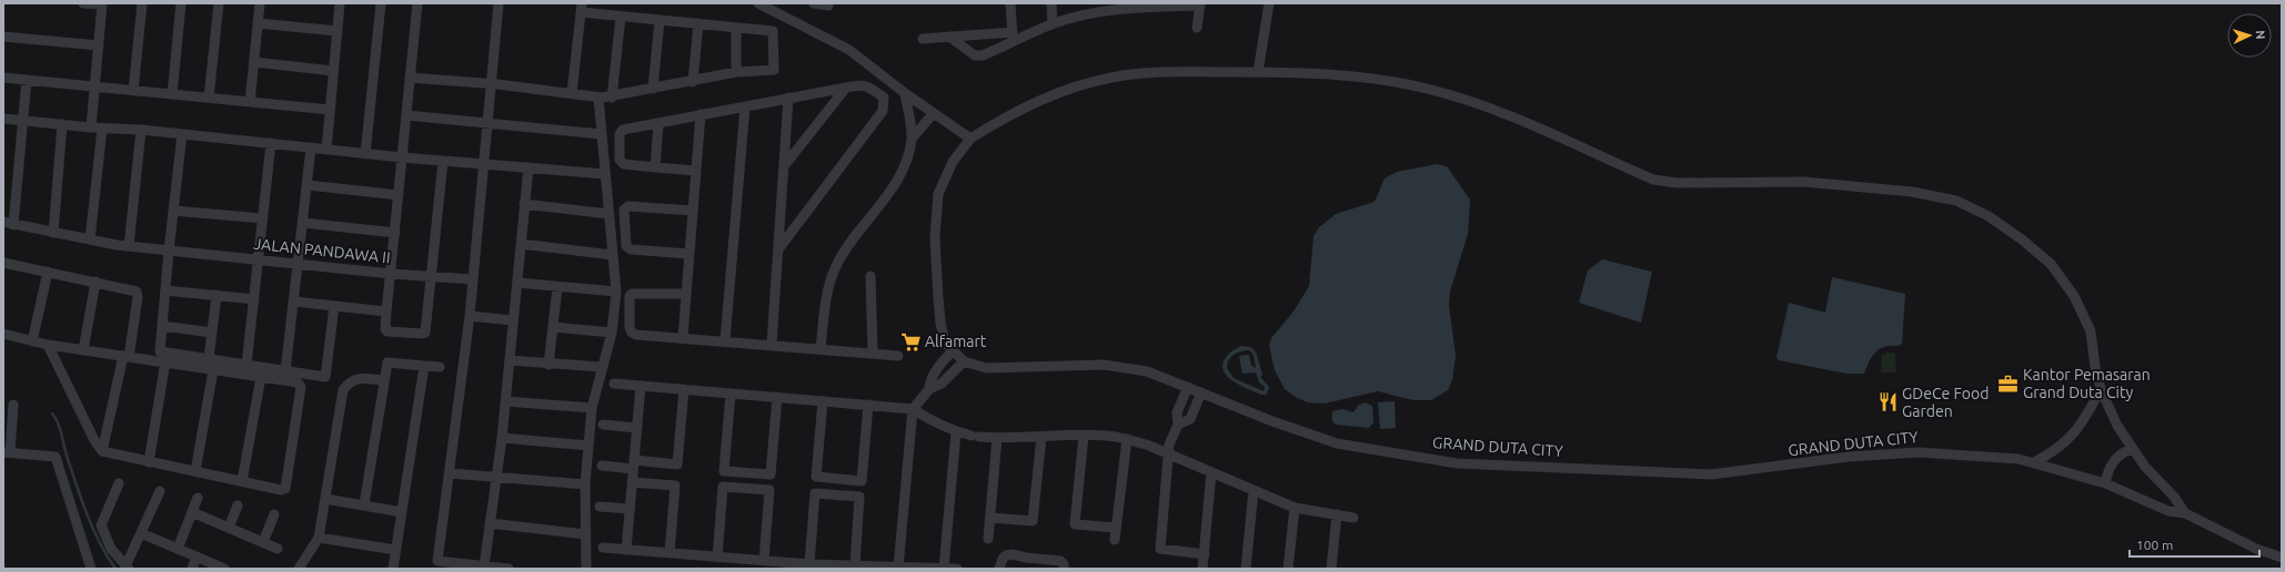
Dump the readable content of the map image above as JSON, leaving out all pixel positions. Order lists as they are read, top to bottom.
{
  "streets": {
    "street": ["JALAN PANDAWA II", "GRAND DUTA CITY"]
  },
  "places": {
    "supermarket": ["Alfamart"],
    "office": ["Kantor Pemasaran Grand Duta City"],
    "restaurant": ["GDeCe Food Garden"]
  },
  "scale_bar": "100 m",
  "north": "right"
}
